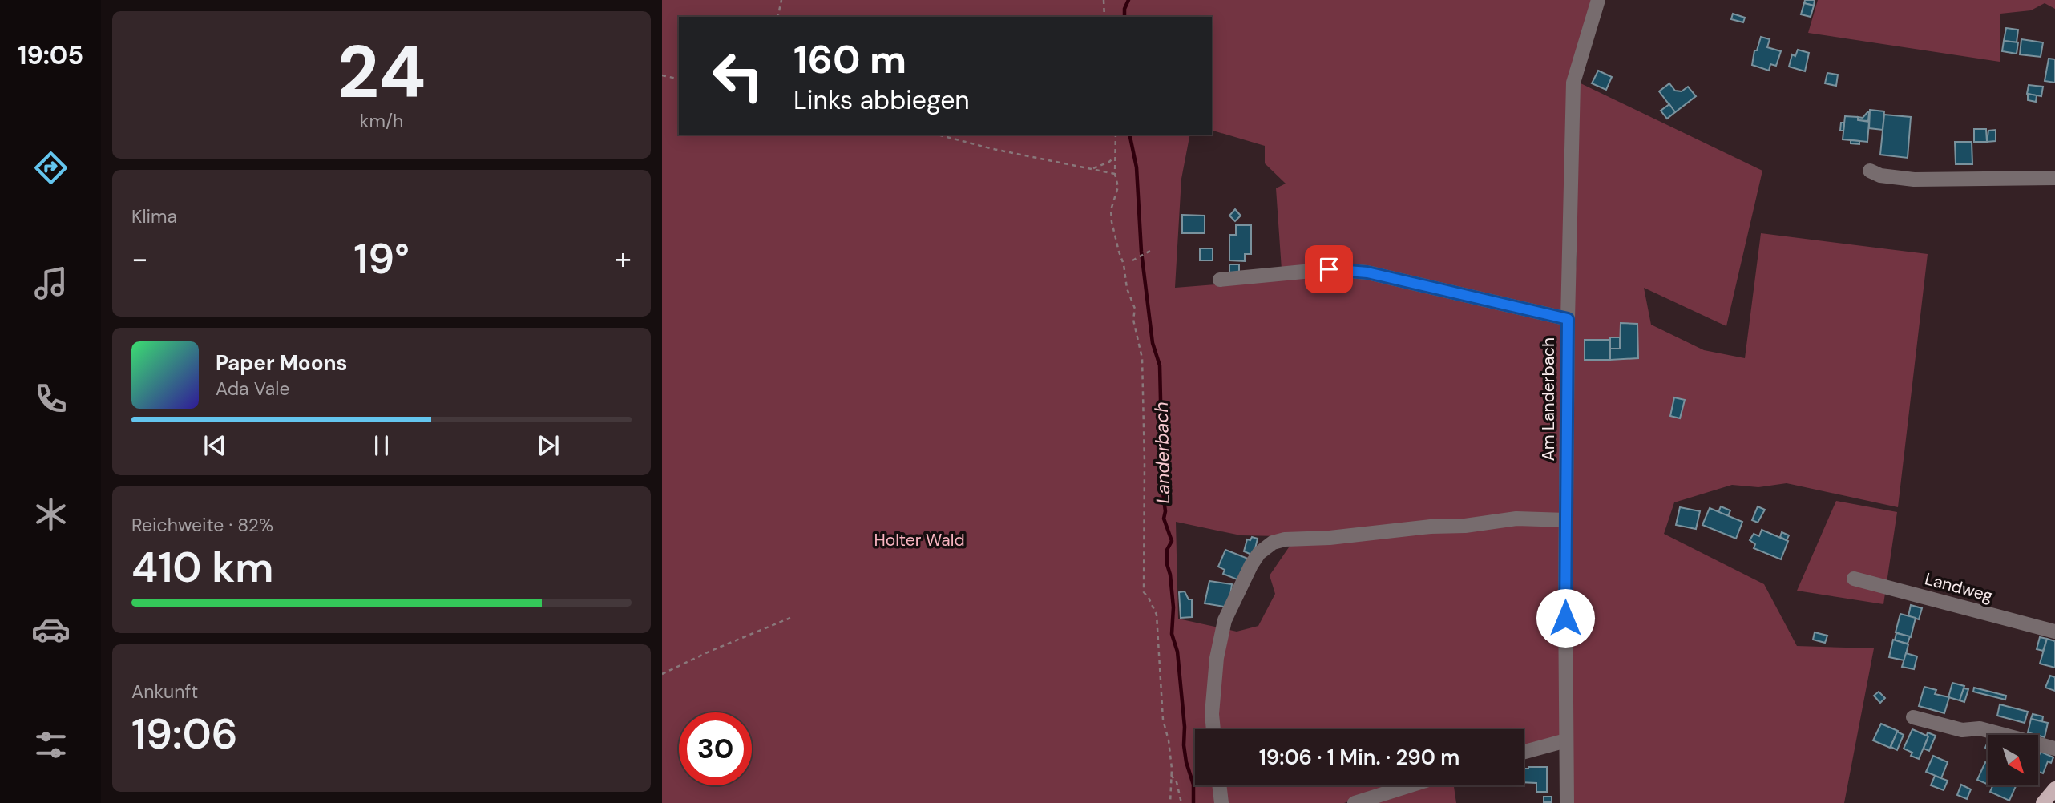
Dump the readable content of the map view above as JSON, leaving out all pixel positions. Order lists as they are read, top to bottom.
{
  "streets": {
    "street": ["Am Landerbach", "Landweg"]
  },
  "water": ["Landerbach"],
  "parks": ["Holter Wald"],
  "north": "bottom right",
  "page": {
    "tabs": "19:05",
    "tile": [
      ["24", "km/h"],
      "Klima",
      ["Reichweite · 82%", "410 km"],
      ["Ankunft", "19:06"]
    ],
    "turn": ["160 m", "Links abbiegen"],
    "heat": ["−", "19°", "+"],
    "song": ["Paper Moons", "Ada Vale"],
    "limit": "30",
    "trip": "19:06 · 1 Min. · 290 m"
  }
}
